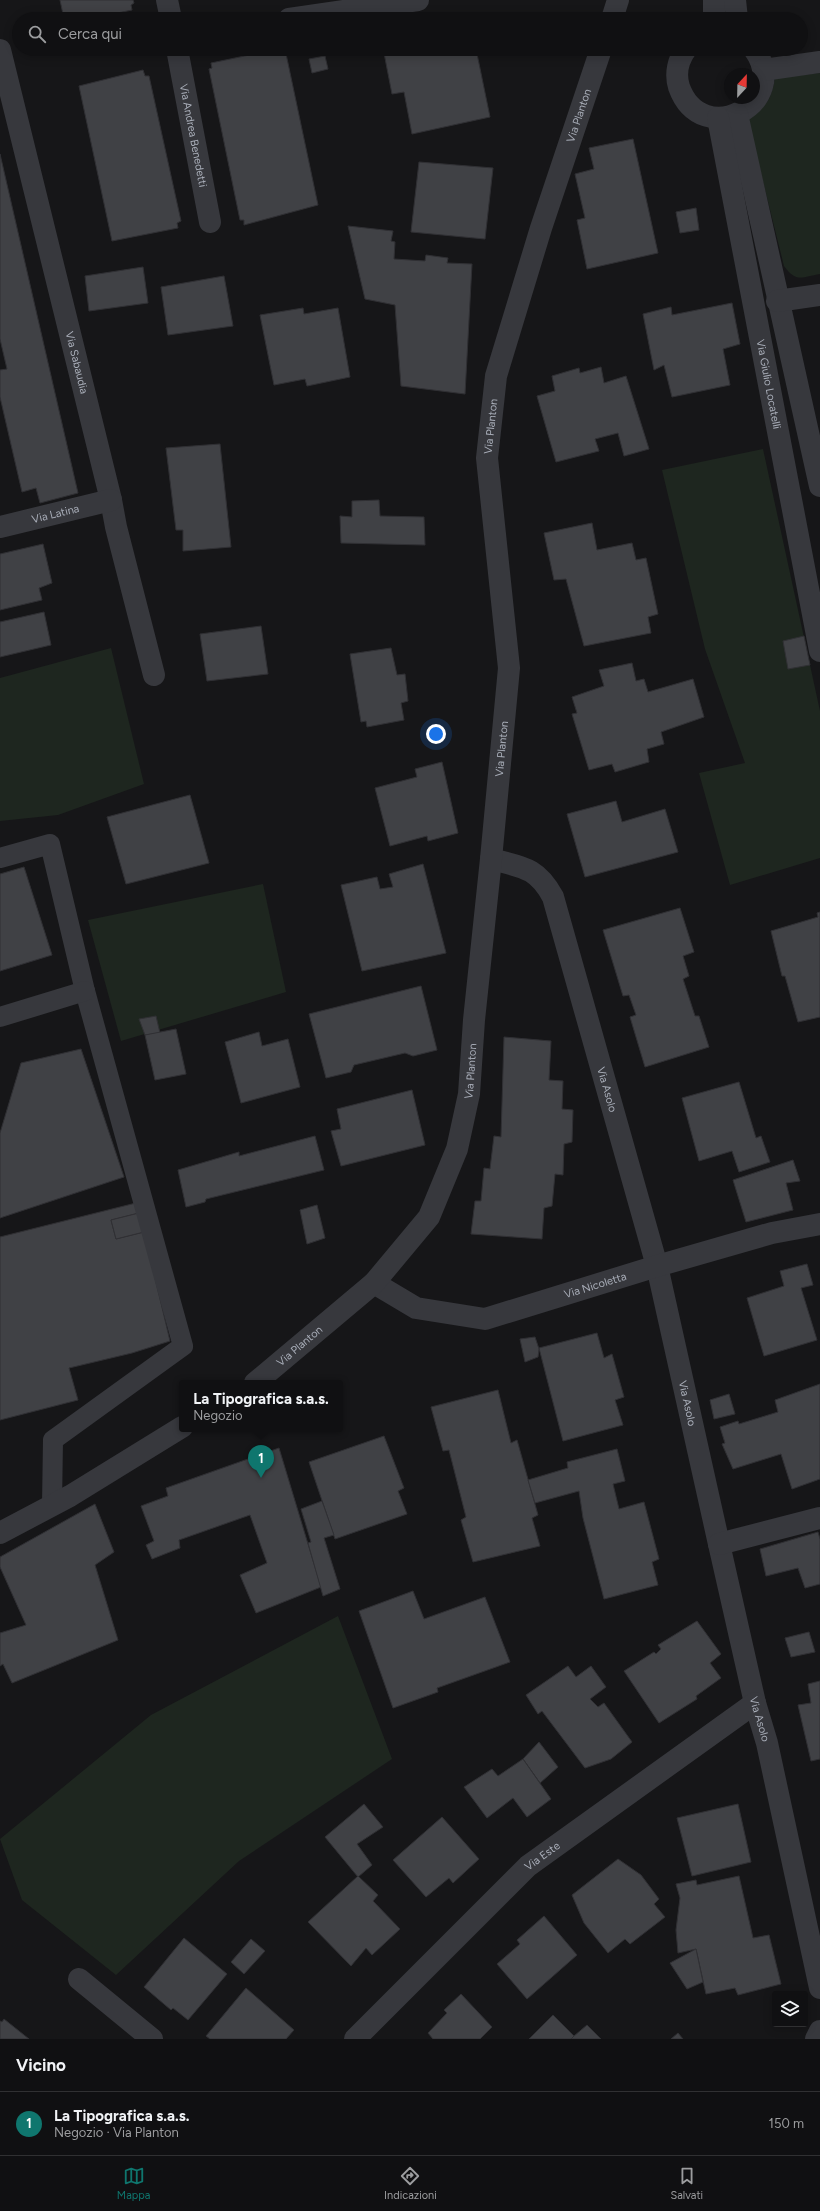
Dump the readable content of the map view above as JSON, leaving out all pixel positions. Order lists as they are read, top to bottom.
{
  "streets": {
    "street": [
      "Via Planton",
      "Via Andrea Benedetti",
      "Via Sabaudia",
      "Via Giulio Locatelli",
      "Via Latina",
      "Via Asolo",
      "Via Nicoletta",
      "Via Este"
    ]
  },
  "crossings": [
    ["Via Planton", "Via Asolo"],
    ["Via Planton", "Via Nicoletta"],
    ["Via Sabaudia", "Via Latina"],
    ["Via Asolo", "Via Nicoletta"],
    ["Via Asolo", "Via Este"]
  ],
  "north": "top",
  "page": {
    "search": "Cerca qui",
    "popup": ["La Tipografica s.a.s.", "Negozio"],
    "pins": "1",
    "heading": "Vicino",
    "list": [
      {
        "mark": "1",
        "name": "La Tipografica s.a.s.",
        "note": "Negozio · Via Planton",
        "value": "150 m"
      }
    ],
    "nav": ["Mappa", "Indicazioni", "Salvati"]
  }
}
